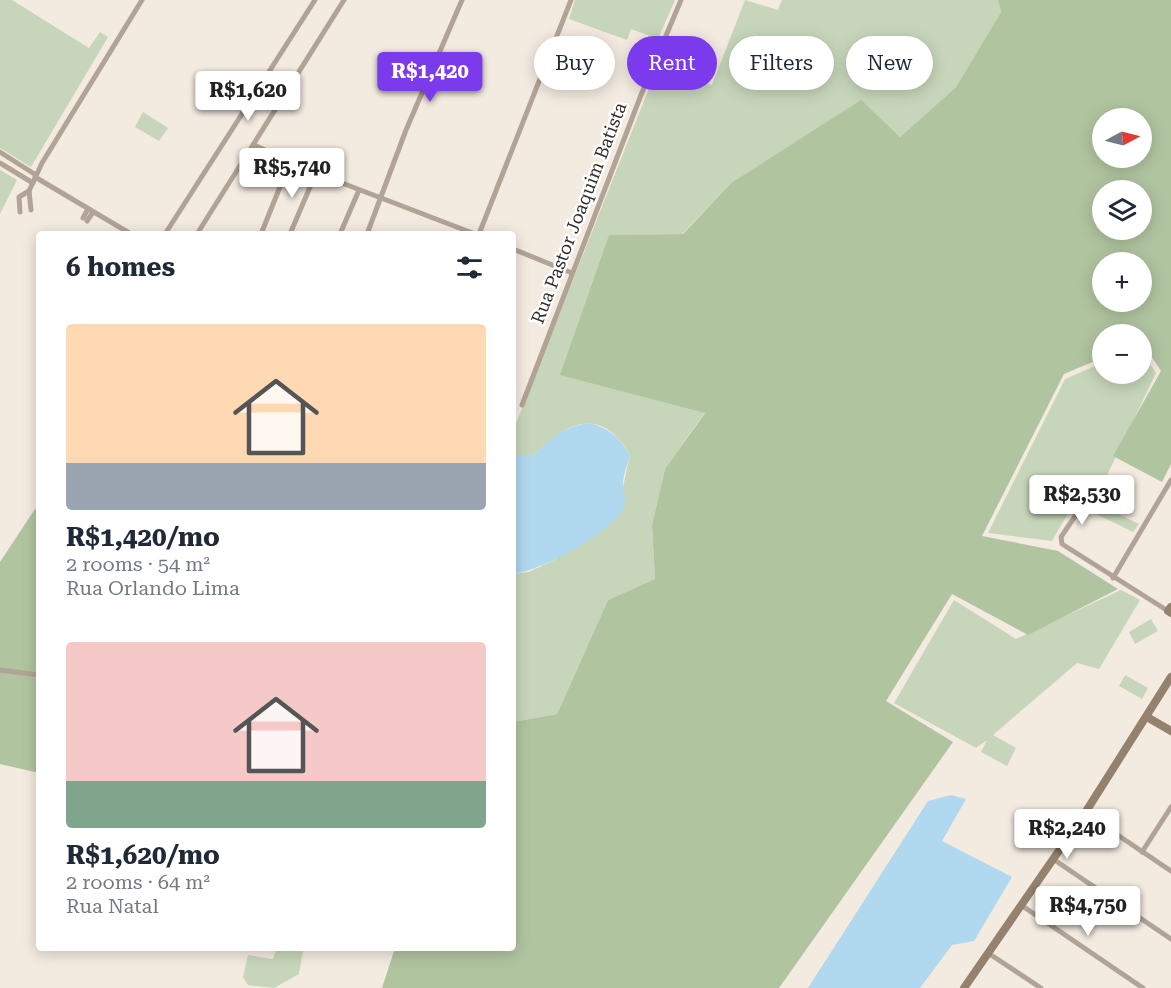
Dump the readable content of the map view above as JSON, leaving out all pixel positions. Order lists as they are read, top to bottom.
{
  "streets": {
    "street": ["Rua Pastor Joaquim Batista"]
  },
  "north": "right",
  "page": {
    "chip": [
      "Buy",
      "Rent",
      "Filters",
      "New"
    ],
    "price": [
      "R$1,420",
      "R$1,620",
      "R$5,740",
      "R$2,530",
      "R$2,240",
      "R$4,750"
    ],
    "map_buttons": ["+", "−"],
    "heading": "6 homes",
    "list": [
      {
        "name": "R$1,420/mo",
        "note": "2 rooms · 54 m² · Rua Orlando Lima"
      },
      {
        "name": "R$1,620/mo",
        "note": "2 rooms · 64 m² · Rua Natal"
      }
    ]
  }
}
